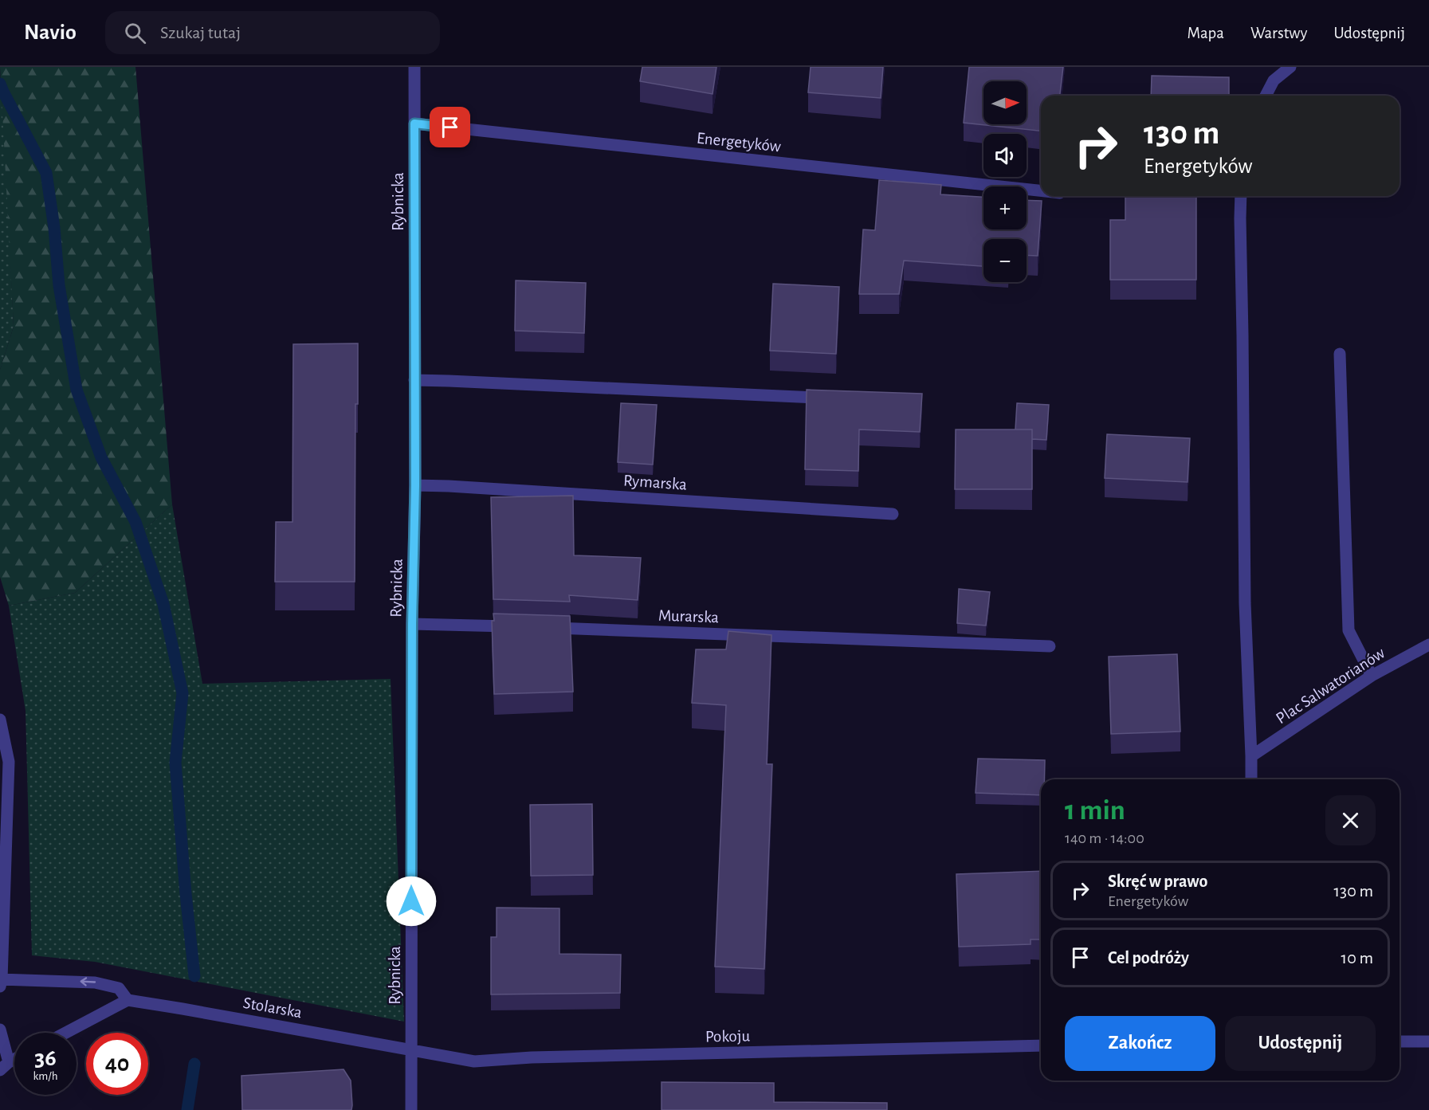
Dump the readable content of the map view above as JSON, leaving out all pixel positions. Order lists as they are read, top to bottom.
{
  "streets": {
    "street": [
      "Energetyków",
      "Rybnicka",
      "Rymarska",
      "Murarska",
      "Plac Salwatorianów",
      "Stolarska",
      "Pokoju"
    ]
  },
  "crossings": [
    ["Energetyków", "Rybnicka"],
    ["Rybnicka", "Rymarska"],
    ["Rybnicka", "Stolarska"],
    ["Rybnicka", "Pokoju"],
    ["Stolarska", "Pokoju"]
  ],
  "north": "right",
  "page": {
    "header": "Navio",
    "search": "Szukaj tutaj",
    "nav": ["Mapa", "Warstwy", "Udostępnij"],
    "map_buttons": ["+", "−"],
    "turn": ["130 m", "Energetyków"],
    "heading": ["1 min", "140 m · 14:00"],
    "list": [
      {
        "name": "Skręć w prawo",
        "note": "Energetyków",
        "value": "130 m"
      },
      {
        "name": "Cel podróży",
        "value": "10 m"
      }
    ],
    "buttons": ["Zakończ", "Udostępnij"],
    "speed": "36 km/h",
    "limit": "40"
  }
}
